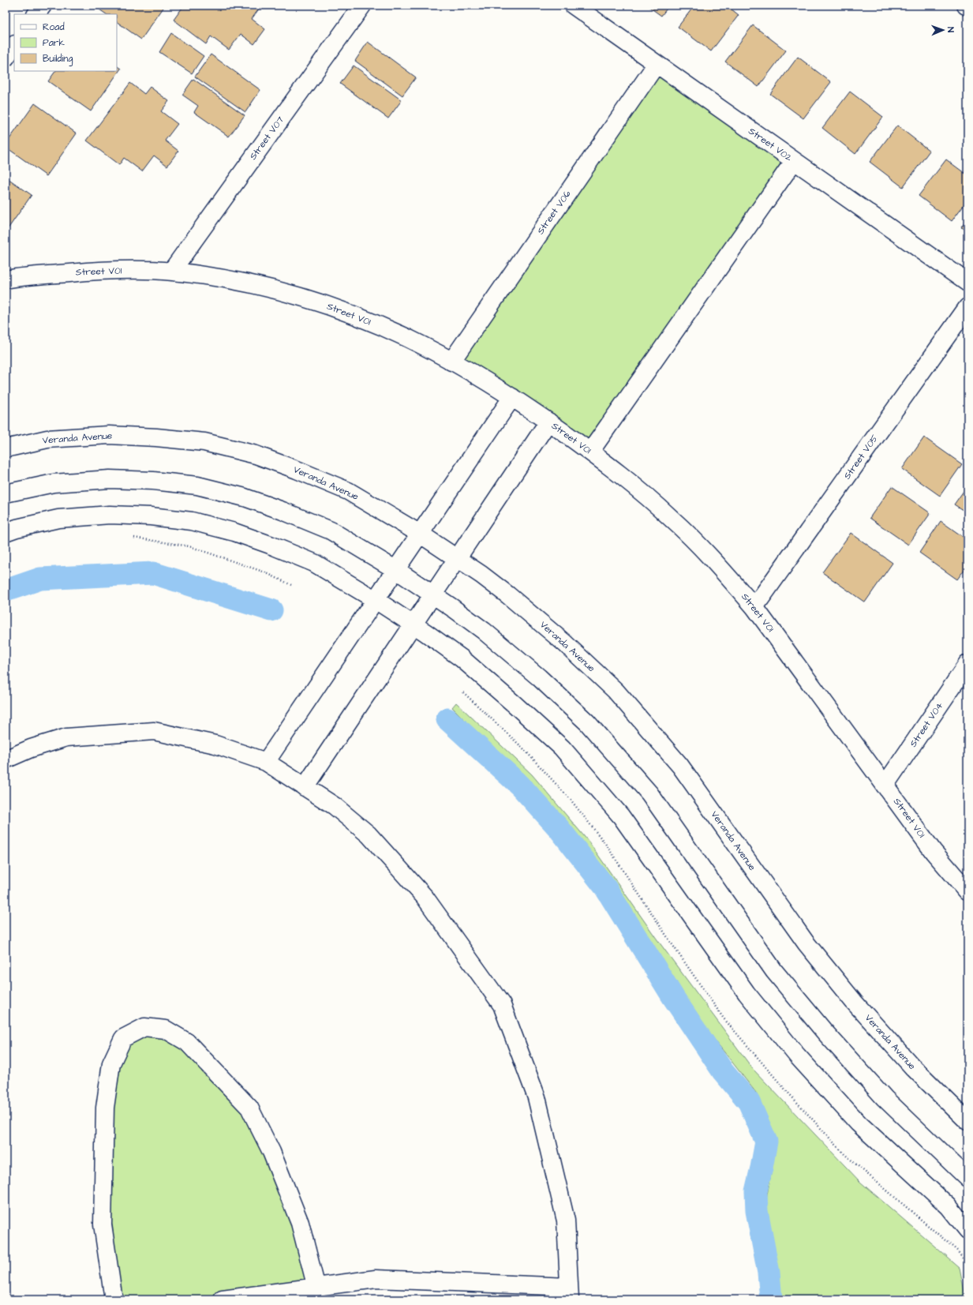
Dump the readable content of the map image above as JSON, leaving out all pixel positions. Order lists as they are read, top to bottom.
{
  "streets": {
    "street": [
      "Street V07",
      "Street V02",
      "Street V06",
      "Street V01",
      "Veranda Avenue",
      "Street V05",
      "Street V04"
    ]
  },
  "crossings": [
    ["Street V07", "Street V01"],
    ["Street V02", "Street V06"],
    ["Street V06", "Street V01"],
    ["Street V01", "Street V05"],
    ["Street V01", "Street V04"]
  ],
  "legend": ["Road", "Park", "Building"],
  "north": "right"
}
